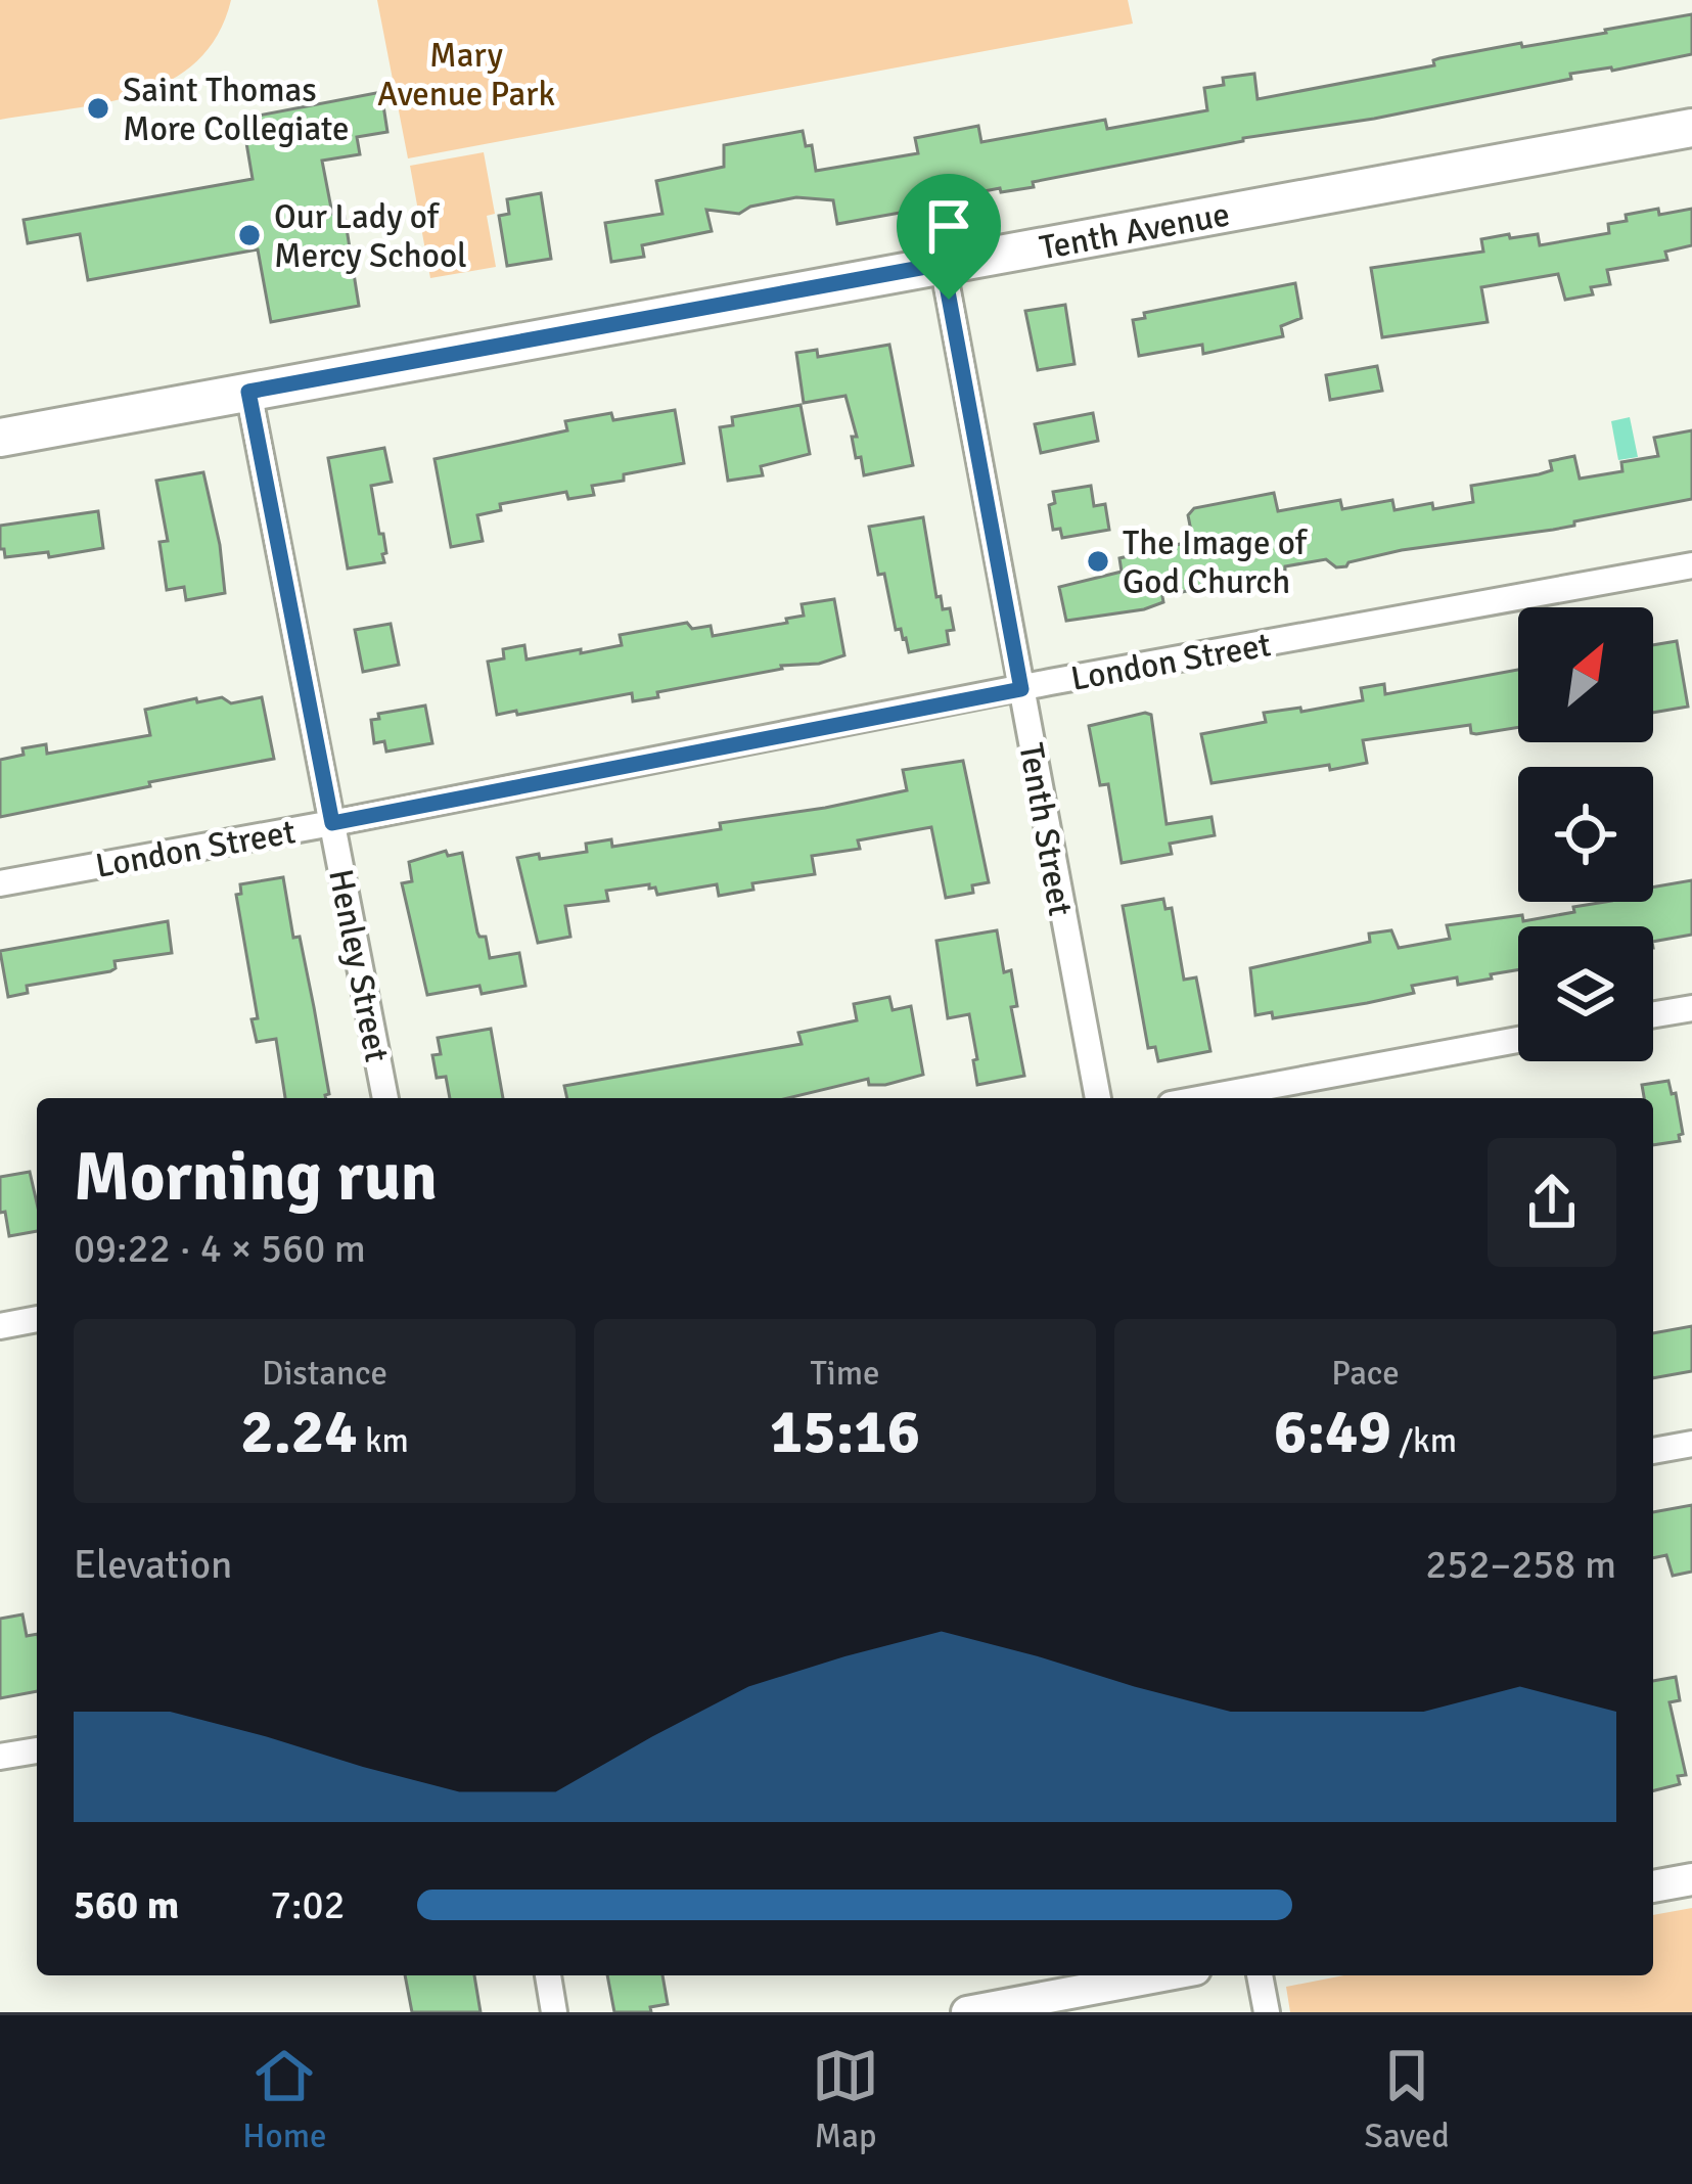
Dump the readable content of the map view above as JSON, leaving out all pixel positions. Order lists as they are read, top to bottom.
{
  "streets": {
    "main road": ["Tenth Avenue"],
    "street": ["London Street", "Tenth Street", "Henley Street"]
  },
  "crossings": [
    ["Tenth Avenue", "Tenth Street"],
    ["Tenth Avenue", "Henley Street"],
    ["London Street", "Tenth Street"],
    ["London Street", "Henley Street"]
  ],
  "parks": ["Mary Avenue Park"],
  "places": ["Saint Thomas More Collegiate", "Our Lady of Mercy School", "The Image of God Church"],
  "north": "top right",
  "page": {
    "heading": ["Morning run", "09:22 · 4 × 560 m"],
    "stats": [
      ["Distance", "2.24 km"],
      ["Time", "15:16"],
      ["Pace", "6:49 /km"]
    ],
    "chart": ["Elevation", "252–258 m"],
    "list": [
      {
        "name": "560 m",
        "note": "7:02"
      }
    ],
    "tabs": ["Home", "Map", "Saved"]
  }
}
